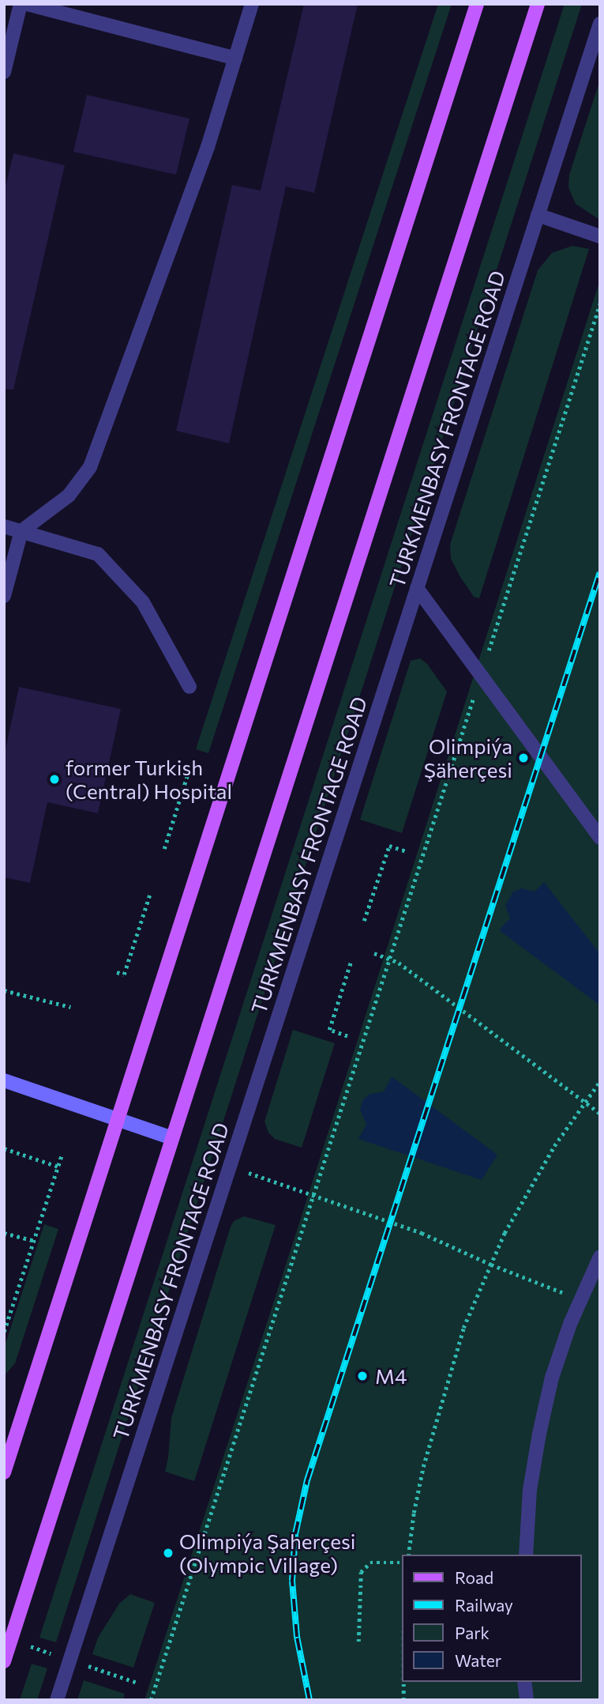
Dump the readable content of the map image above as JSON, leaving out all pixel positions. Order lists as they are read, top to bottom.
{
  "streets": {
    "street": ["TURKMENBASY FRONTAGE ROAD"]
  },
  "places": [
    "Olimpiýa Şäherçesi",
    "former Turkish (Central) Hospital",
    "M4",
    "Olimpiýa Şaherçesi (Olympic Village)"
  ],
  "legend": [
    "Road",
    "Railway",
    "Park",
    "Water"
  ]
}
